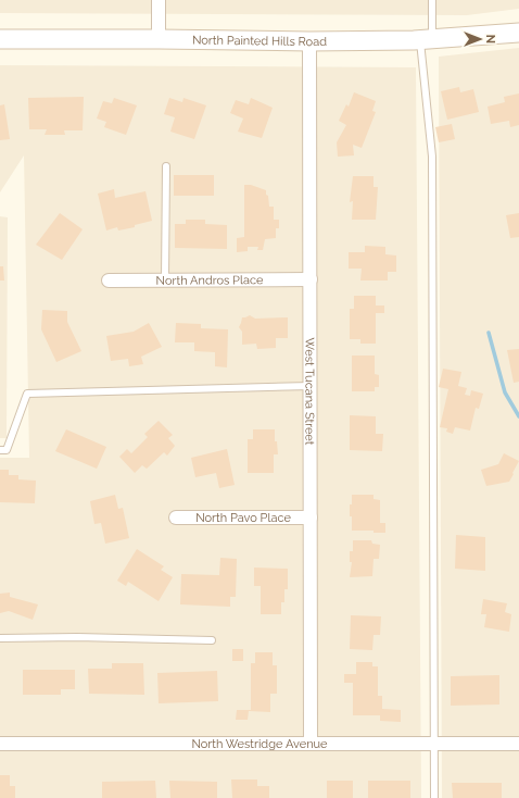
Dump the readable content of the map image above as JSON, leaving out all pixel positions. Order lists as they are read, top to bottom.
{
  "streets": {
    "street": [
      "North Painted Hills Road",
      "North Andros Place",
      "West Tucana Street",
      "North Pavo Place",
      "North Westridge Avenue"
    ]
  },
  "crossings": [
    ["North Painted Hills Road", "West Tucana Street"],
    ["North Andros Place", "West Tucana Street"],
    ["West Tucana Street", "North Pavo Place"],
    ["West Tucana Street", "North Westridge Avenue"]
  ],
  "north": "right"
}
